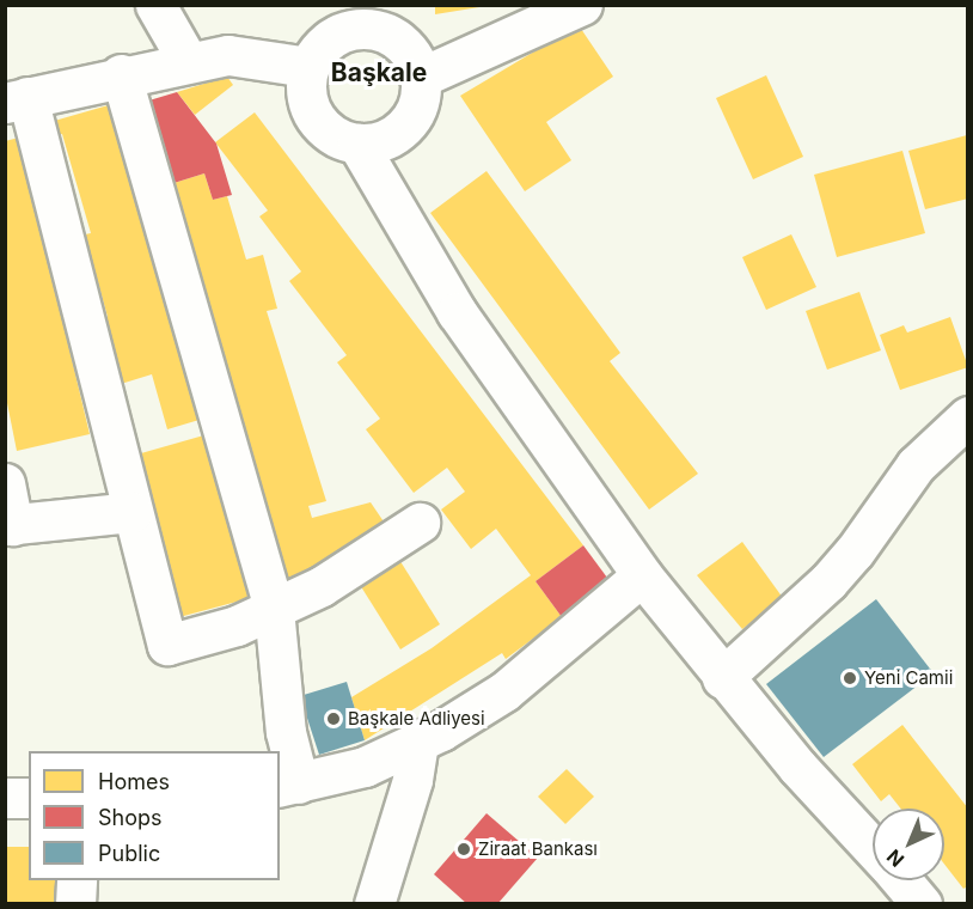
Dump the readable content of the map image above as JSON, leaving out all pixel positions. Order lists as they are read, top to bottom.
{
  "districts": ["Başkale"],
  "places": ["Yeni Camii", "Başkale Adliyesi", "Ziraat Bankası"],
  "legend": ["Homes", "Shops", "Public"],
  "north": "bottom left"
}
